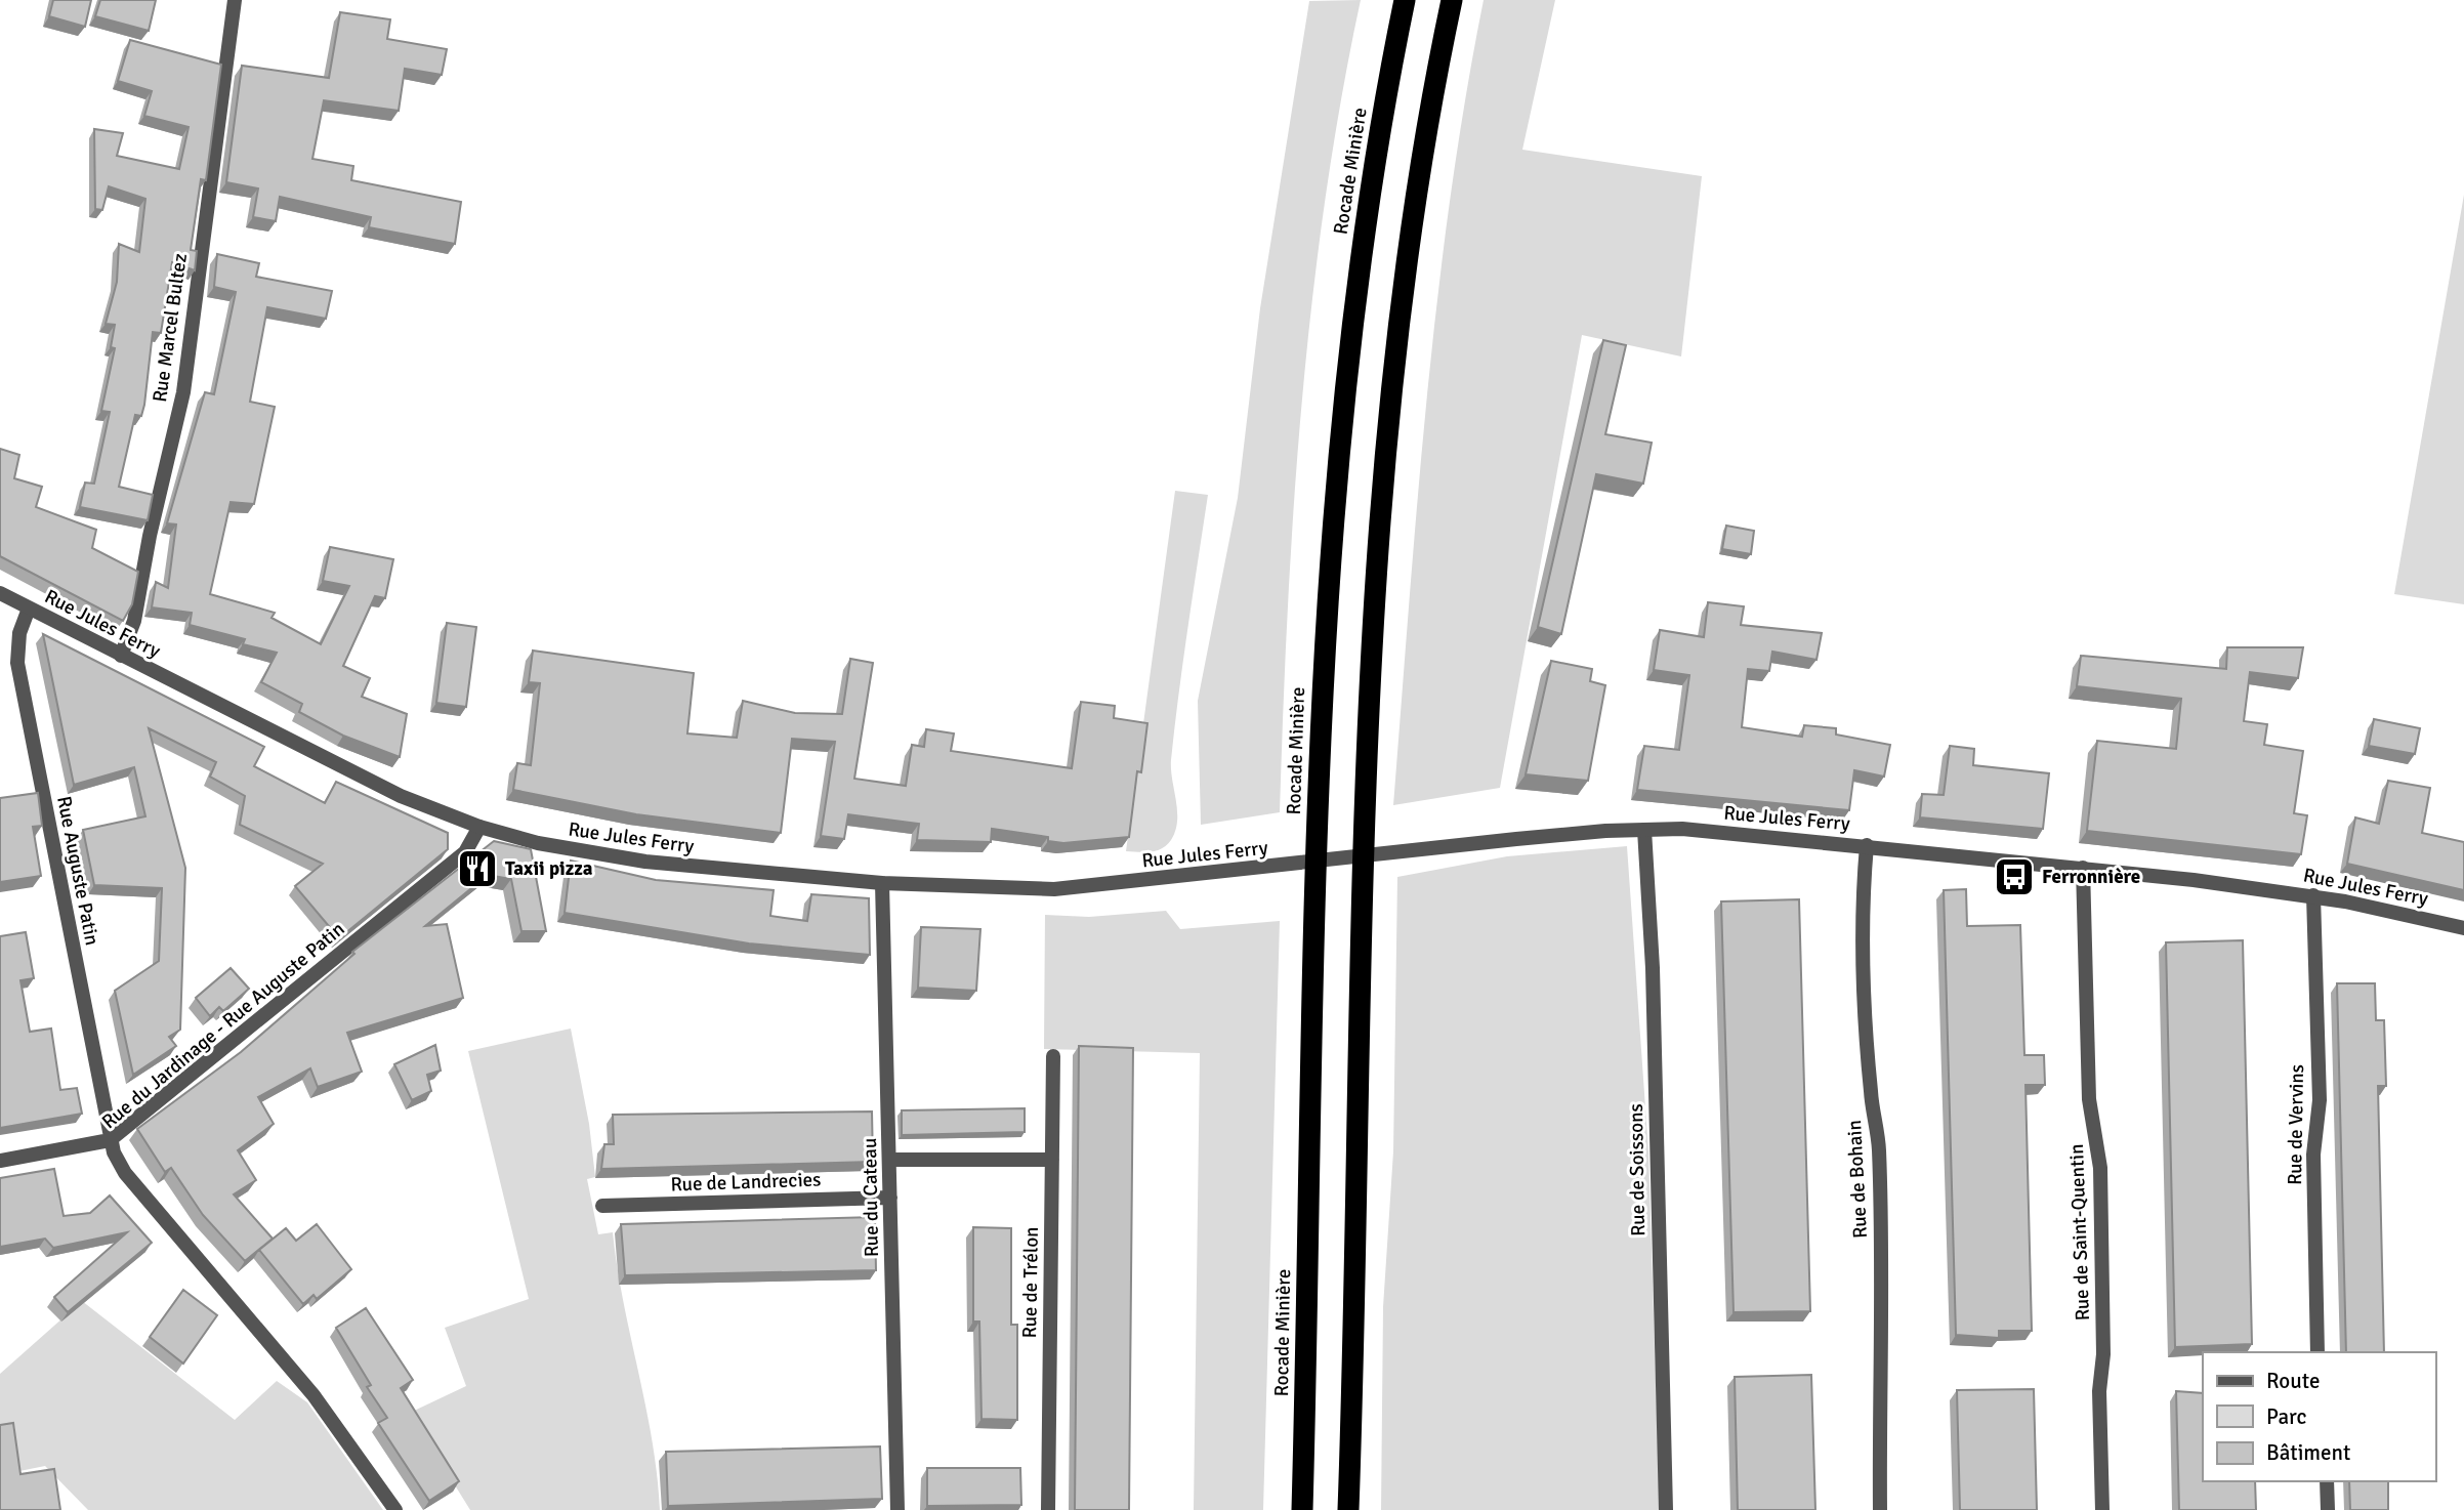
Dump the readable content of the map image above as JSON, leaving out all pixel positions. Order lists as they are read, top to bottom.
{
  "streets": {
    "highway": ["Rocade Minière"],
    "street": [
      "Rue Marcel Bultez",
      "Rue Jules Ferry",
      "Rue Auguste Patin",
      "Rue du Jardinage - Rue Auguste Patin",
      "Rue de Vervins",
      "Rue de Soissons",
      "Rue de Bohain",
      "Rue de Landrecies",
      "Rue du Cateau",
      "Rue de Saint-Quentin",
      "Rue de Trélon"
    ]
  },
  "crossings": [
    ["Rue Marcel Bultez", "Rue Jules Ferry"],
    ["Rue Jules Ferry", "Rue Auguste Patin"],
    ["Rue Jules Ferry", "Rue du Jardinage - Rue Auguste Patin"],
    ["Rue Jules Ferry", "Rue de Vervins"],
    ["Rue Jules Ferry", "Rue de Soissons"],
    ["Rue Jules Ferry", "Rue de Bohain"],
    ["Rue Jules Ferry", "Rue du Cateau"],
    ["Rue Jules Ferry", "Rue de Saint-Quentin"],
    ["Rue Auguste Patin", "Rue du Jardinage - Rue Auguste Patin"],
    ["Rue de Landrecies", "Rue du Cateau"]
  ],
  "places": {
    "restaurant": ["Taxii pizza"],
    "bus stop": ["Ferronnière"]
  },
  "legend": ["Route", "Parc", "Bâtiment"]
}
